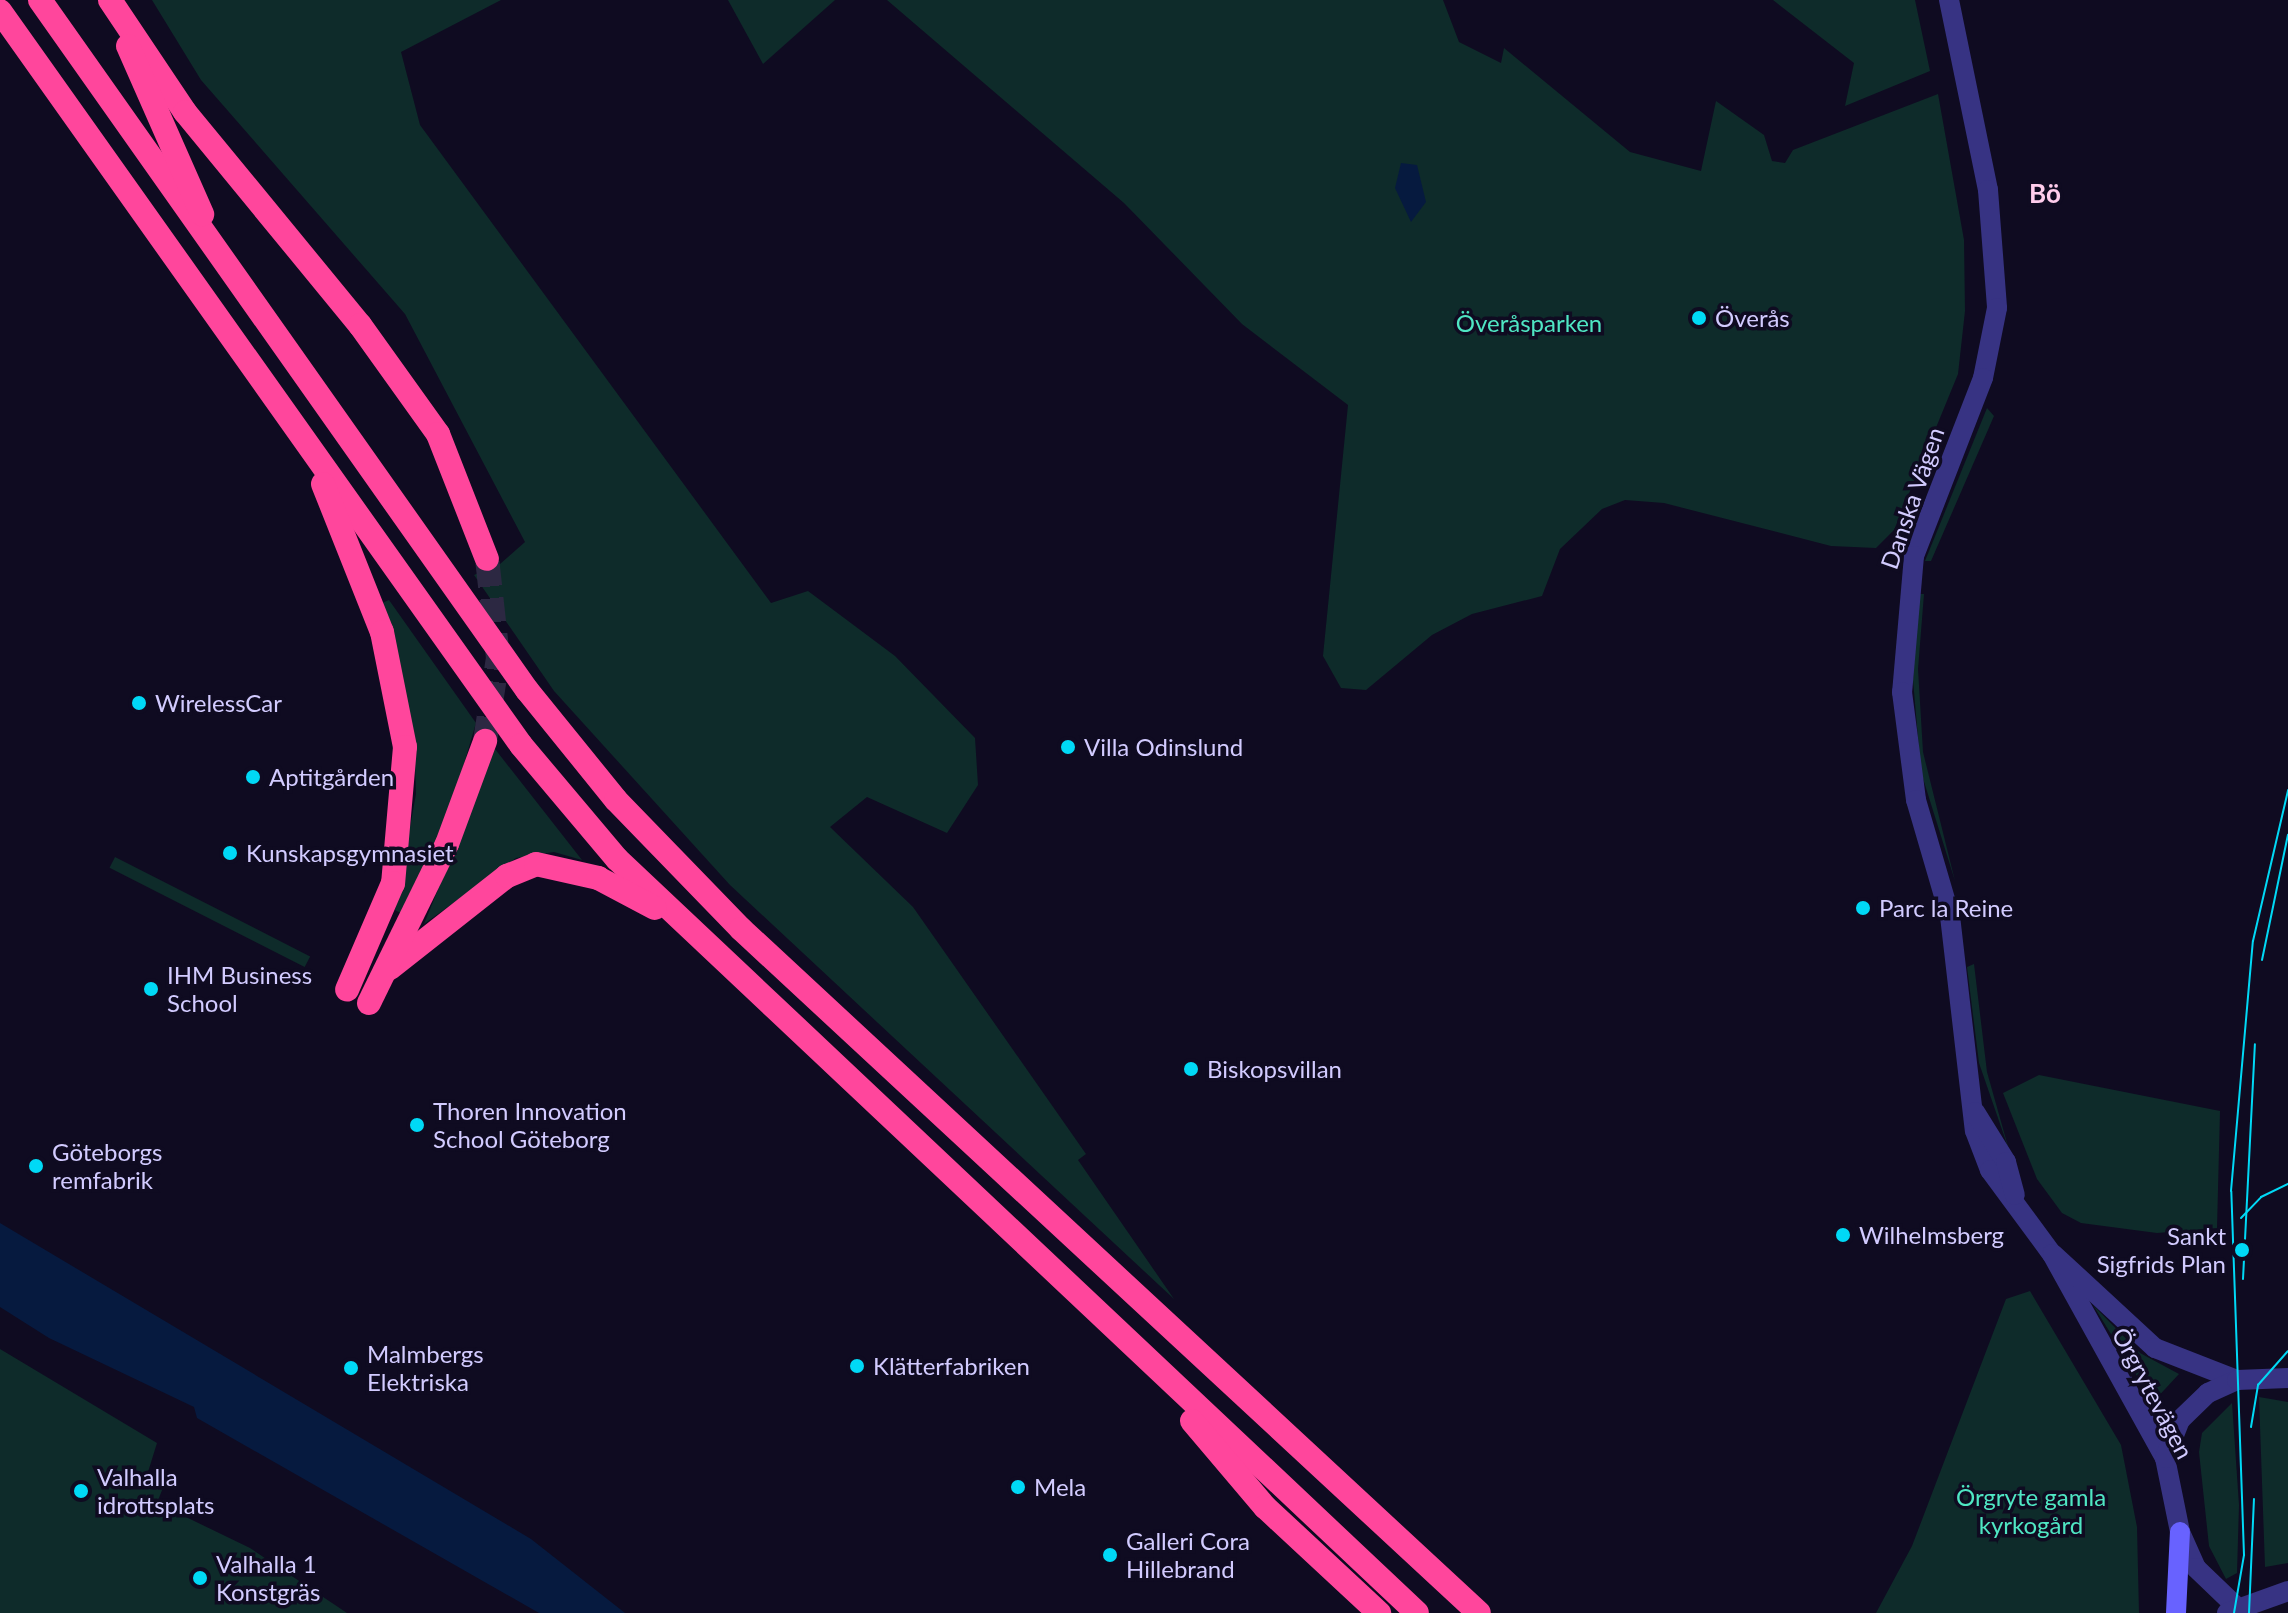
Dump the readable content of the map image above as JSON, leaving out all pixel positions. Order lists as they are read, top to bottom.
{
  "streets": {
    "main road": ["Örgrytevägen"],
    "street": ["Danska Vägen"]
  },
  "crossings": [
    ["Danska Vägen", "Örgrytevägen"]
  ],
  "districts": ["Bö"],
  "parks": ["Överåsparken", "Örgryte gamla kyrkogård"],
  "places": [
    "Överås",
    "WirelessCar",
    "Villa Odinslund",
    "Aptitgården",
    "Kunskapsgymnasiet",
    "Parc la Reine",
    "IHM Business School",
    "Biskopsvillan",
    "Thoren Innovation School Göteborg",
    "Göteborgs remfabrik",
    "Wilhelmsberg",
    "Sankt Sigfrids Plan",
    "Klätterfabriken",
    "Malmbergs Elektriska",
    "Mela",
    "Valhalla idrottsplats",
    "Galleri Cora Hillebrand",
    "Valhalla 1 Konstgräs"
  ]
}
